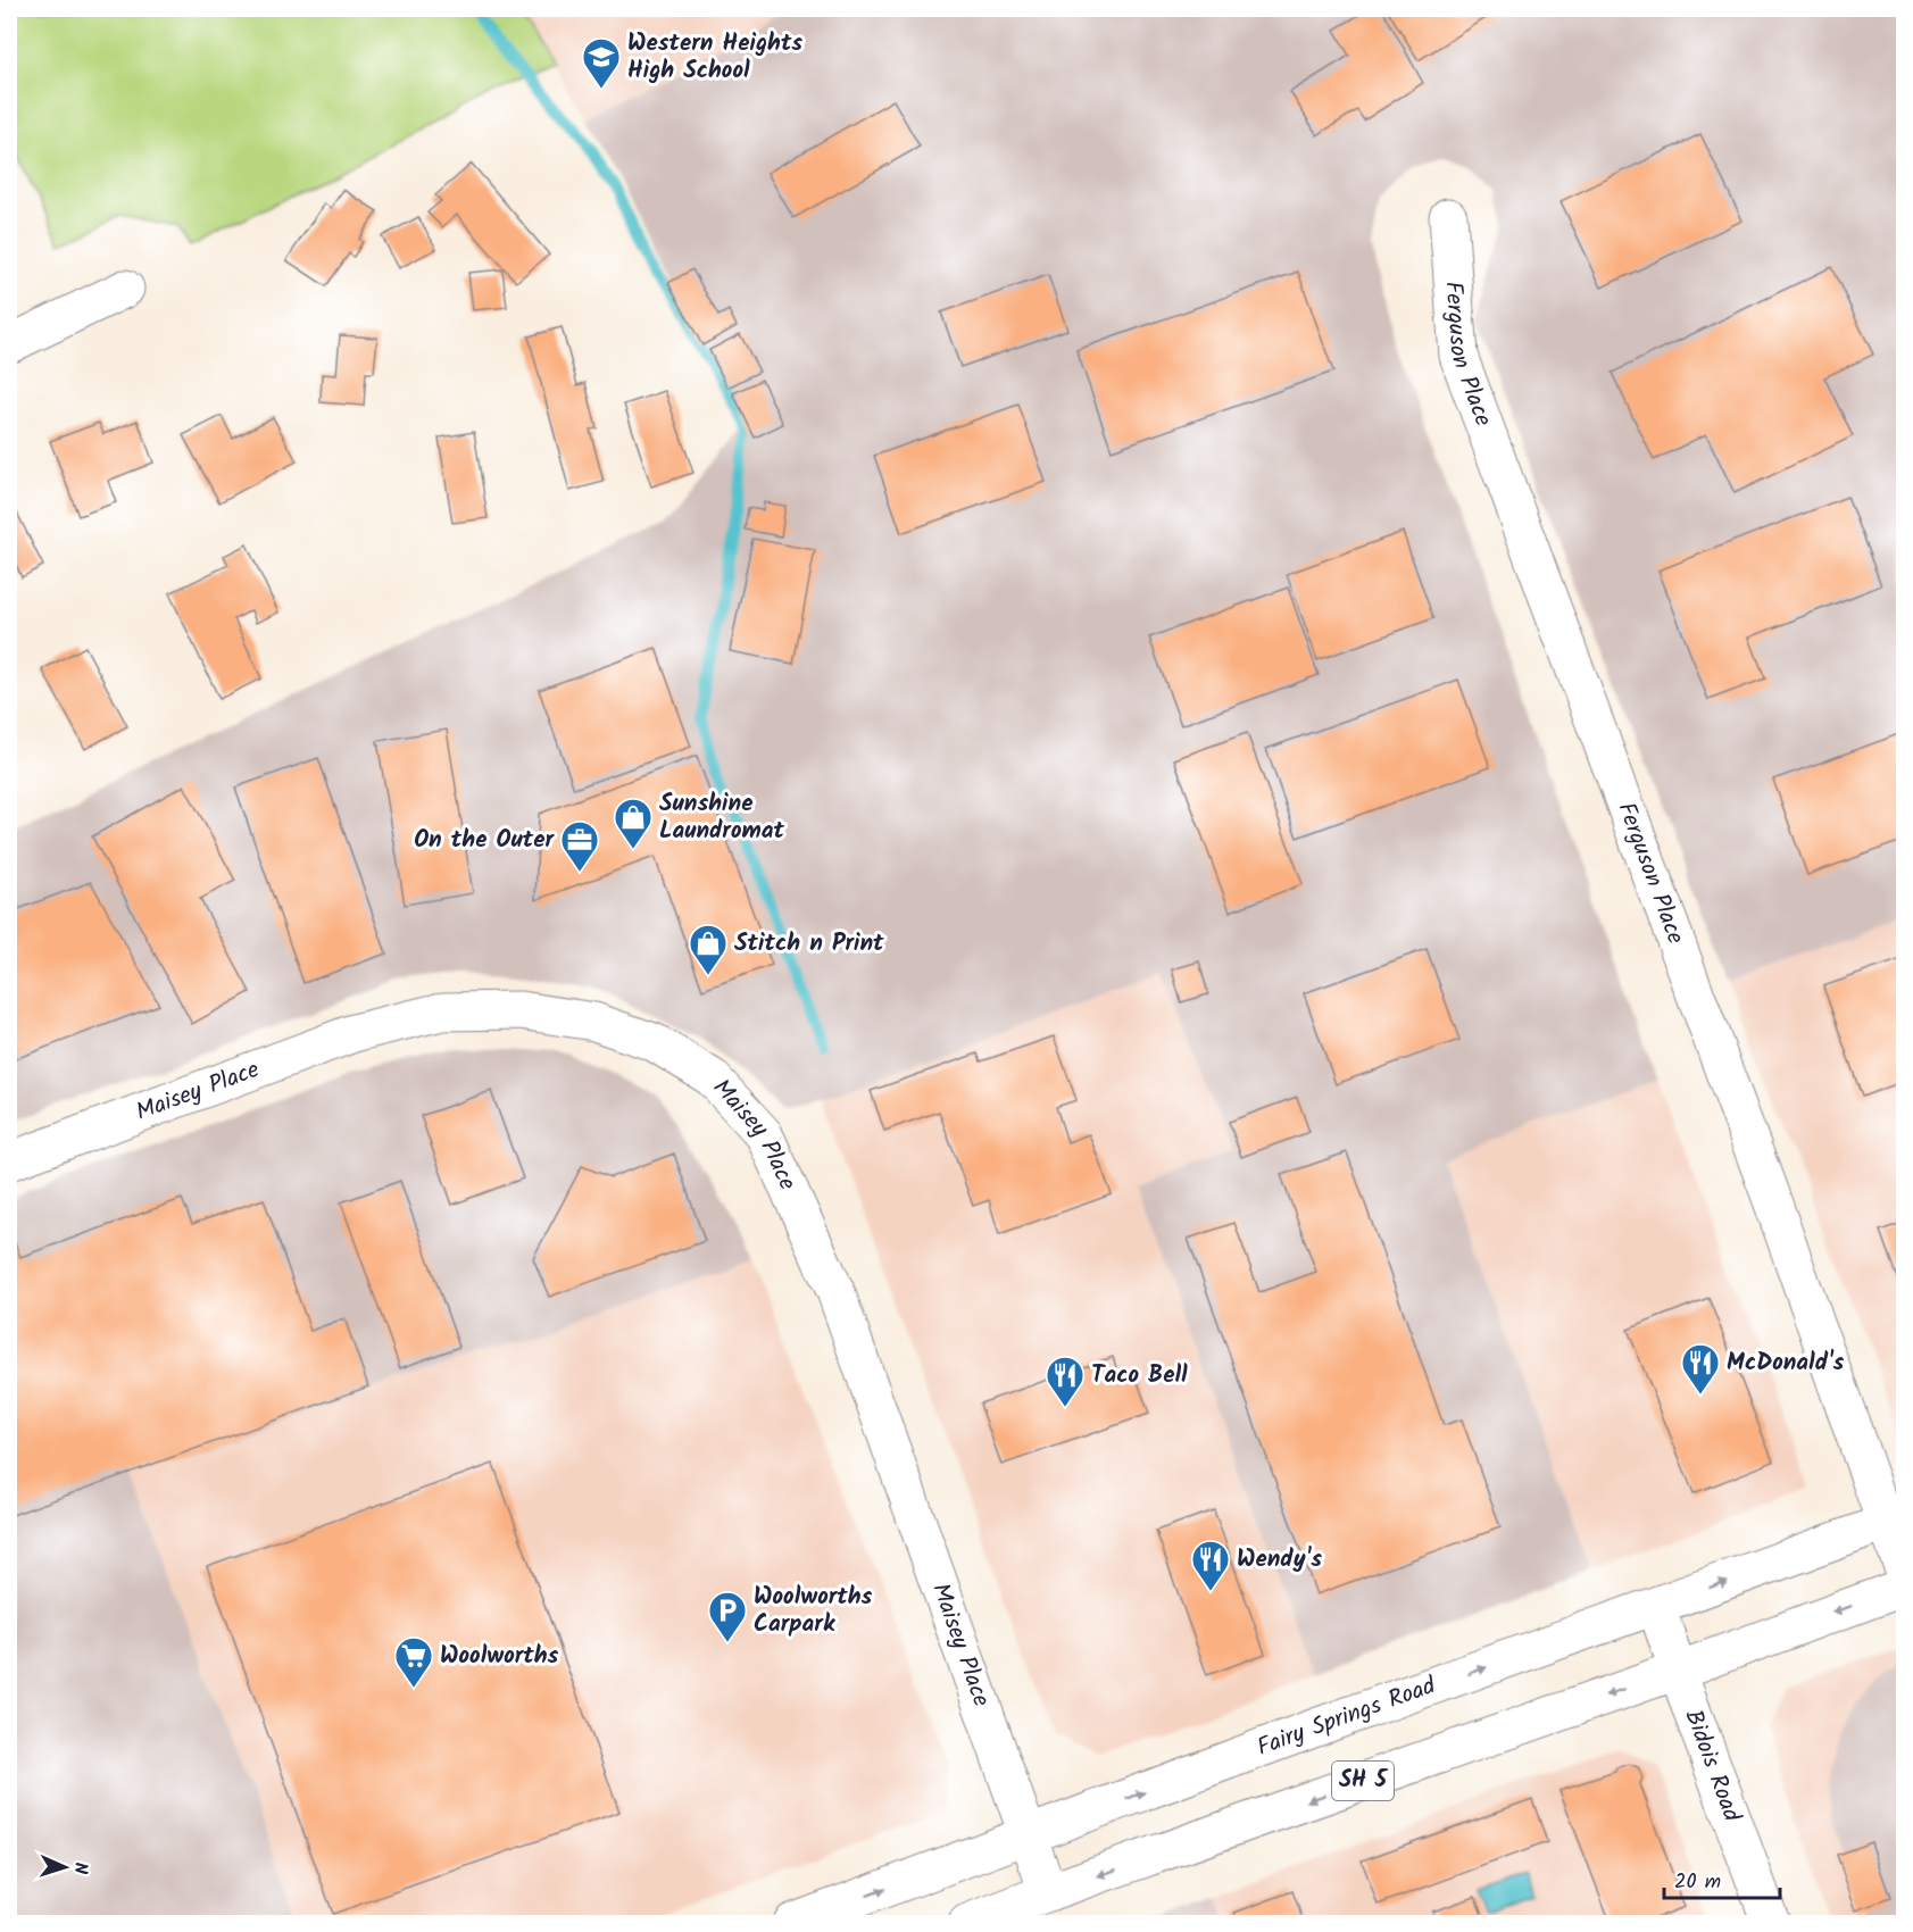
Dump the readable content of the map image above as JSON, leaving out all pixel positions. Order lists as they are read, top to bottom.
{
  "streets": {
    "main road": [
      "Ferguson Place",
      "Maisey Place",
      "Fairy Springs Road",
      "Bidois Road",
      "SH 5"
    ]
  },
  "crossings": [
    ["Ferguson Place", "Fairy Springs Road"],
    ["Maisey Place", "Fairy Springs Road"],
    ["Maisey Place", "SH 5"],
    ["Fairy Springs Road", "Bidois Road"],
    ["Bidois Road", "SH 5"]
  ],
  "places": {
    "school or university": ["Western Heights High School"],
    "shop": ["Sunshine Laundromat", "Stitch n Print"],
    "office": ["On the Outer"],
    "restaurant": ["McDonald's", "Taco Bell", "Wendy's"],
    "parking": ["Woolworths Carpark"],
    "supermarket": ["Woolworths"]
  },
  "scale_bar": "20 m",
  "north": "right"
}
